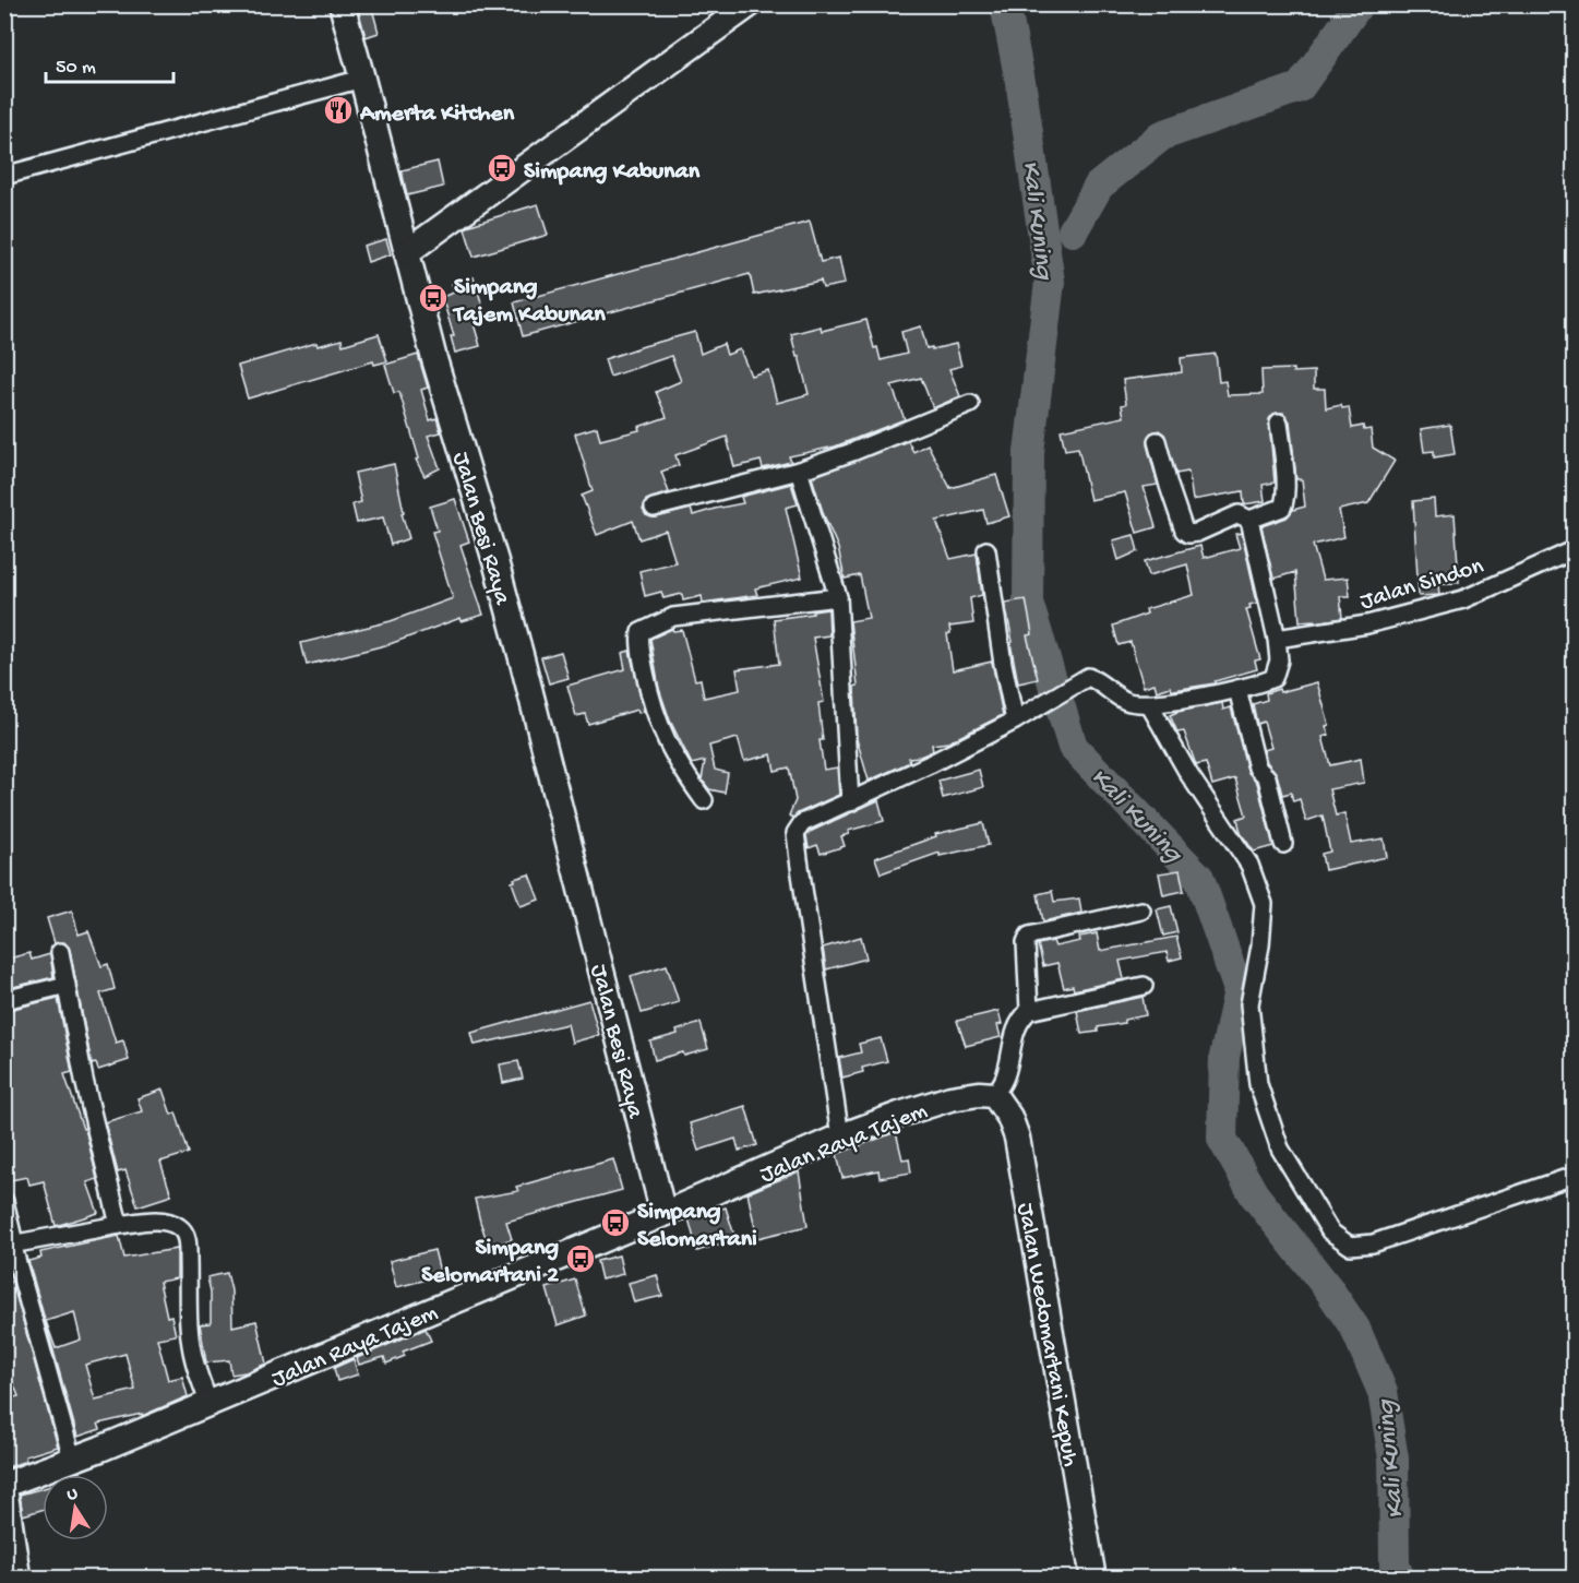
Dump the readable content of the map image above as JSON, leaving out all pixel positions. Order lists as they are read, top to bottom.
{
  "streets": {
    "main road": ["Jalan Besi Raya", "Jalan Raya Tajem", "Jalan Wedomartani Kepuh"],
    "street": ["Jalan Sindon"]
  },
  "crossings": [
    ["Jalan Besi Raya", "Jalan Raya Tajem"],
    ["Jalan Raya Tajem", "Jalan Wedomartani Kepuh"]
  ],
  "water": ["Kali Kuning"],
  "places": {
    "restaurant": ["Amerta Kitchen"],
    "bus stop": [
      "Simpang Kabunan",
      "Simpang Tajem Kabunan",
      "Simpang Selomartani",
      "Simpang Selomartani 2"
    ]
  },
  "scale_bar": "50 m",
  "north": "top"
}
